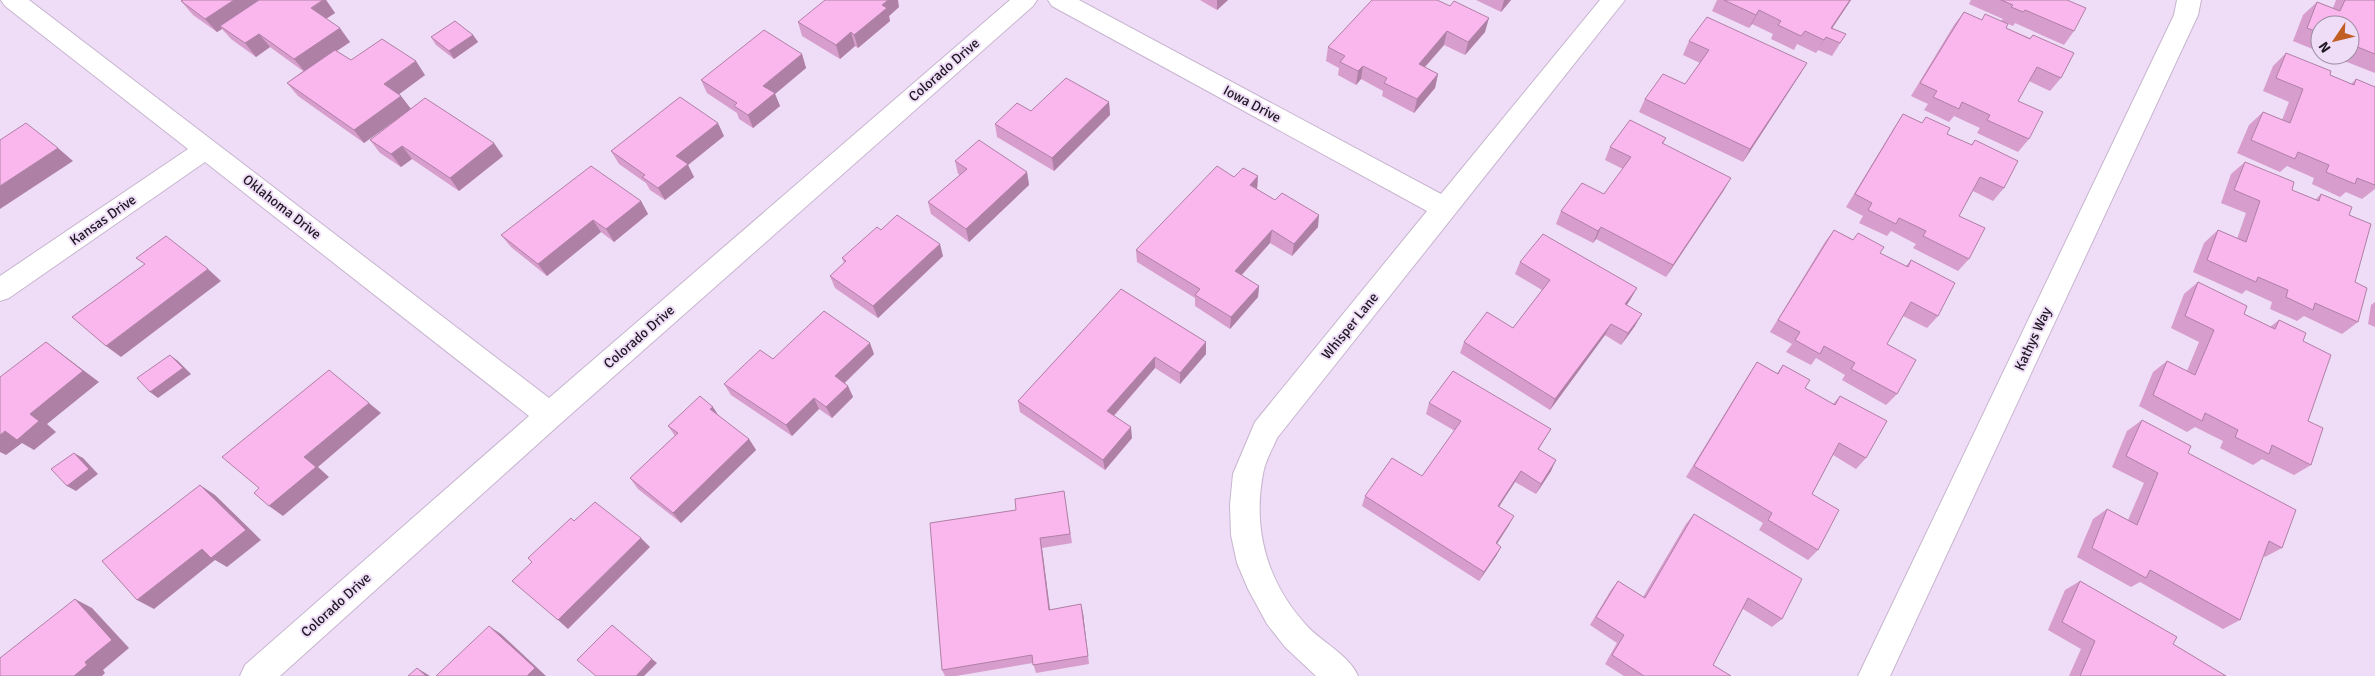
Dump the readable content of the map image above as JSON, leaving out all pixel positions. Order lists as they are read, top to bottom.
{
  "streets": {
    "street": [
      "Colorado Drive",
      "Iowa Drive",
      "Oklahoma Drive",
      "Kansas Drive",
      "Whisper Lane",
      "Kathys Way"
    ]
  },
  "crossings": [
    ["Colorado Drive", "Oklahoma Drive"],
    ["Iowa Drive", "Whisper Lane"],
    ["Oklahoma Drive", "Kansas Drive"]
  ],
  "north": "bottom left"
}
